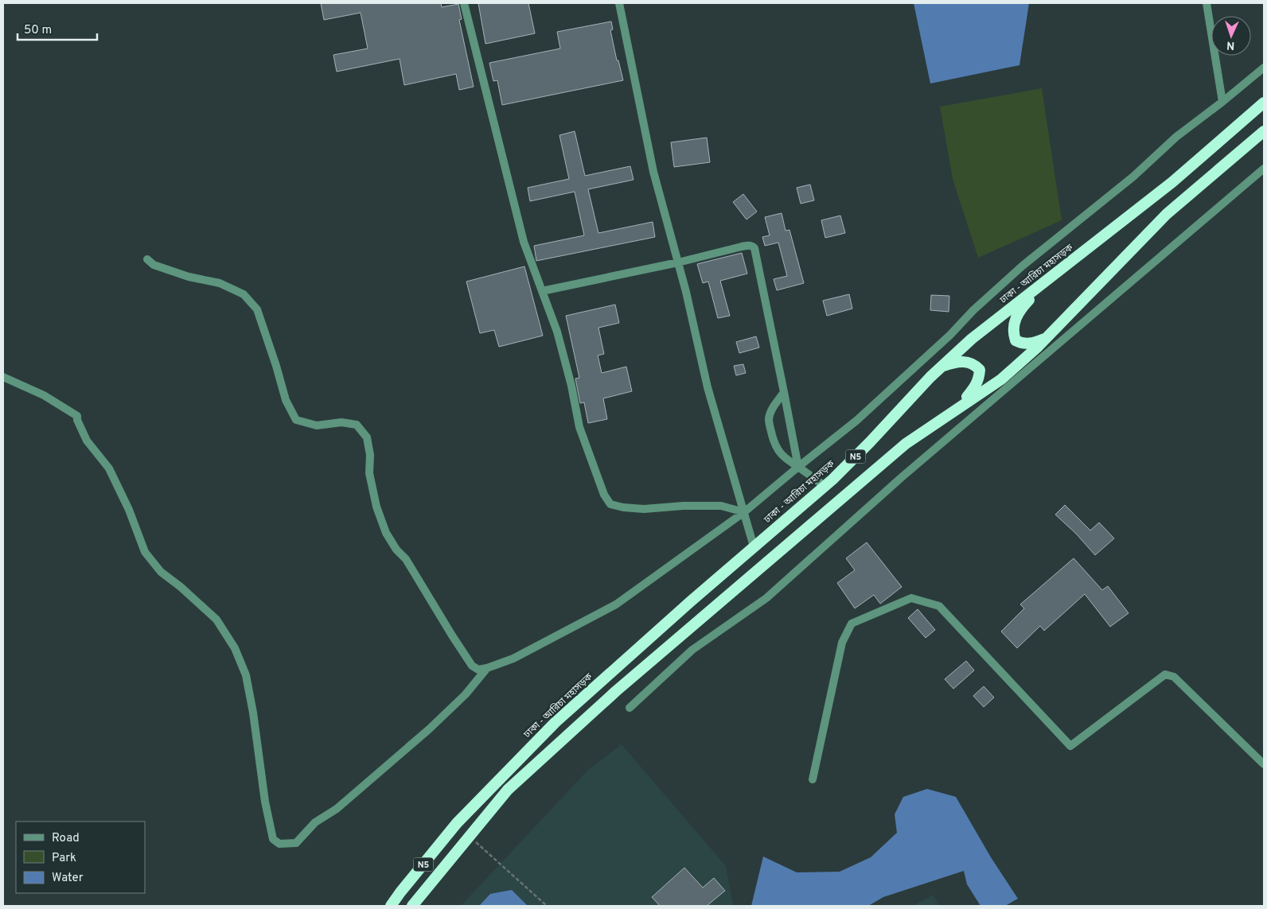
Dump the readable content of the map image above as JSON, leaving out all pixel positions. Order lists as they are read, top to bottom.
{
  "streets": {
    "highway": ["ঢাকা - আরিচা মহাসড়ক", "N5"]
  },
  "legend": ["Road", "Park", "Water"],
  "scale_bar": "50 m",
  "north": "bottom"
}
